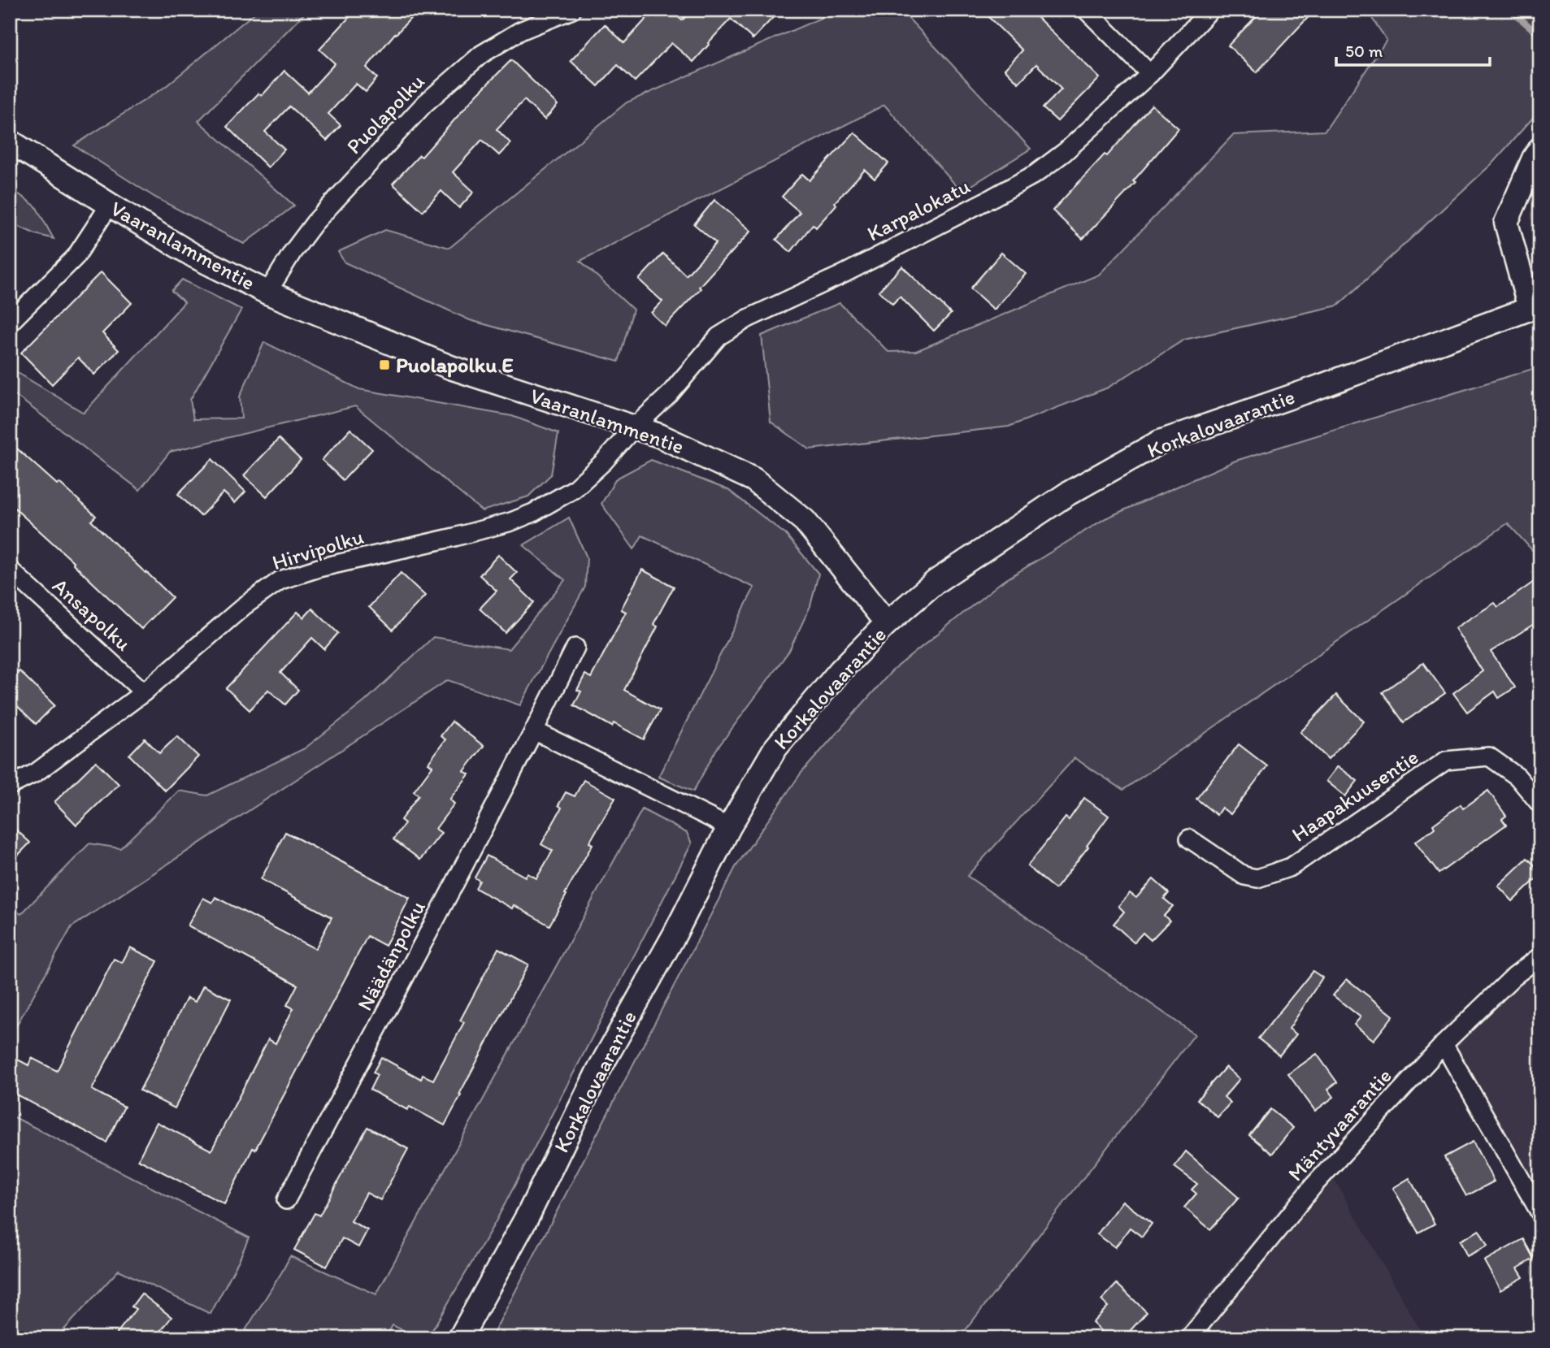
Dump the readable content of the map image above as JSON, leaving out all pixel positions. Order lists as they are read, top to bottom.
{
  "streets": {
    "street": [
      "Puolapolku",
      "Karpalokatu",
      "Vaaranlammentie",
      "Korkalovaarantie",
      "Hirvipolku",
      "Ansapolku",
      "Haapakuusentie",
      "Näädänpolku",
      "Mäntyvaarantie"
    ]
  },
  "crossings": [
    ["Puolapolku", "Vaaranlammentie"],
    ["Karpalokatu", "Vaaranlammentie"],
    ["Karpalokatu", "Hirvipolku"],
    ["Vaaranlammentie", "Korkalovaarantie"],
    ["Vaaranlammentie", "Hirvipolku"],
    ["Hirvipolku", "Ansapolku"]
  ],
  "places": {
    "transit": ["Puolapolku E"]
  },
  "scale_bar": "50 m"
}
